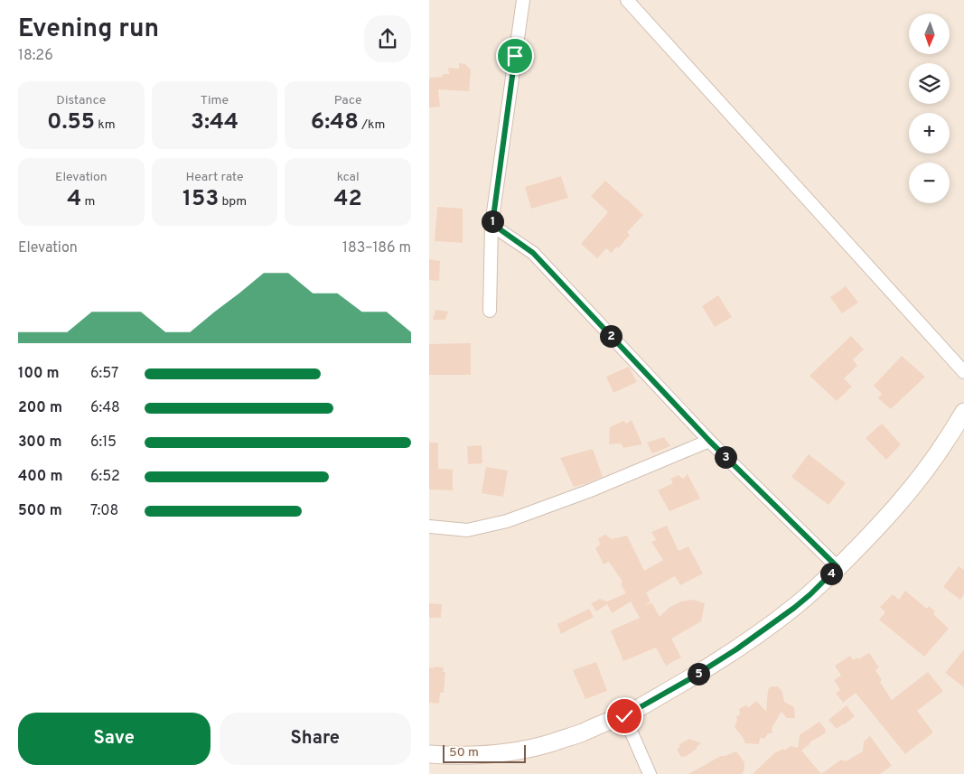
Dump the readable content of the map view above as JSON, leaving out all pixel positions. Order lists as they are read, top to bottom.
{
  "scale_bar": "50 m",
  "north": "bottom",
  "page": {
    "heading": ["Evening run", "18:26"],
    "map_buttons": ["+", "−"],
    "stats": [
      ["Distance", "0.55 km"],
      ["Time", "3:44"],
      ["Pace", "6:48 /km"],
      ["Elevation", "4 m"],
      ["Heart rate", "153 bpm"],
      ["kcal", "42"]
    ],
    "pins": [
      "1",
      "2",
      "3",
      "4",
      "5"
    ],
    "chart": ["Elevation", "183–186 m"],
    "list": [
      {
        "name": "100 m",
        "note": "6:57"
      },
      {
        "name": "200 m",
        "note": "6:48"
      },
      {
        "name": "300 m",
        "note": "6:15"
      },
      {
        "name": "400 m",
        "note": "6:52"
      },
      {
        "name": "500 m",
        "note": "7:08"
      }
    ],
    "buttons": ["Save", "Share"],
    "scale": "50 m"
  }
}
